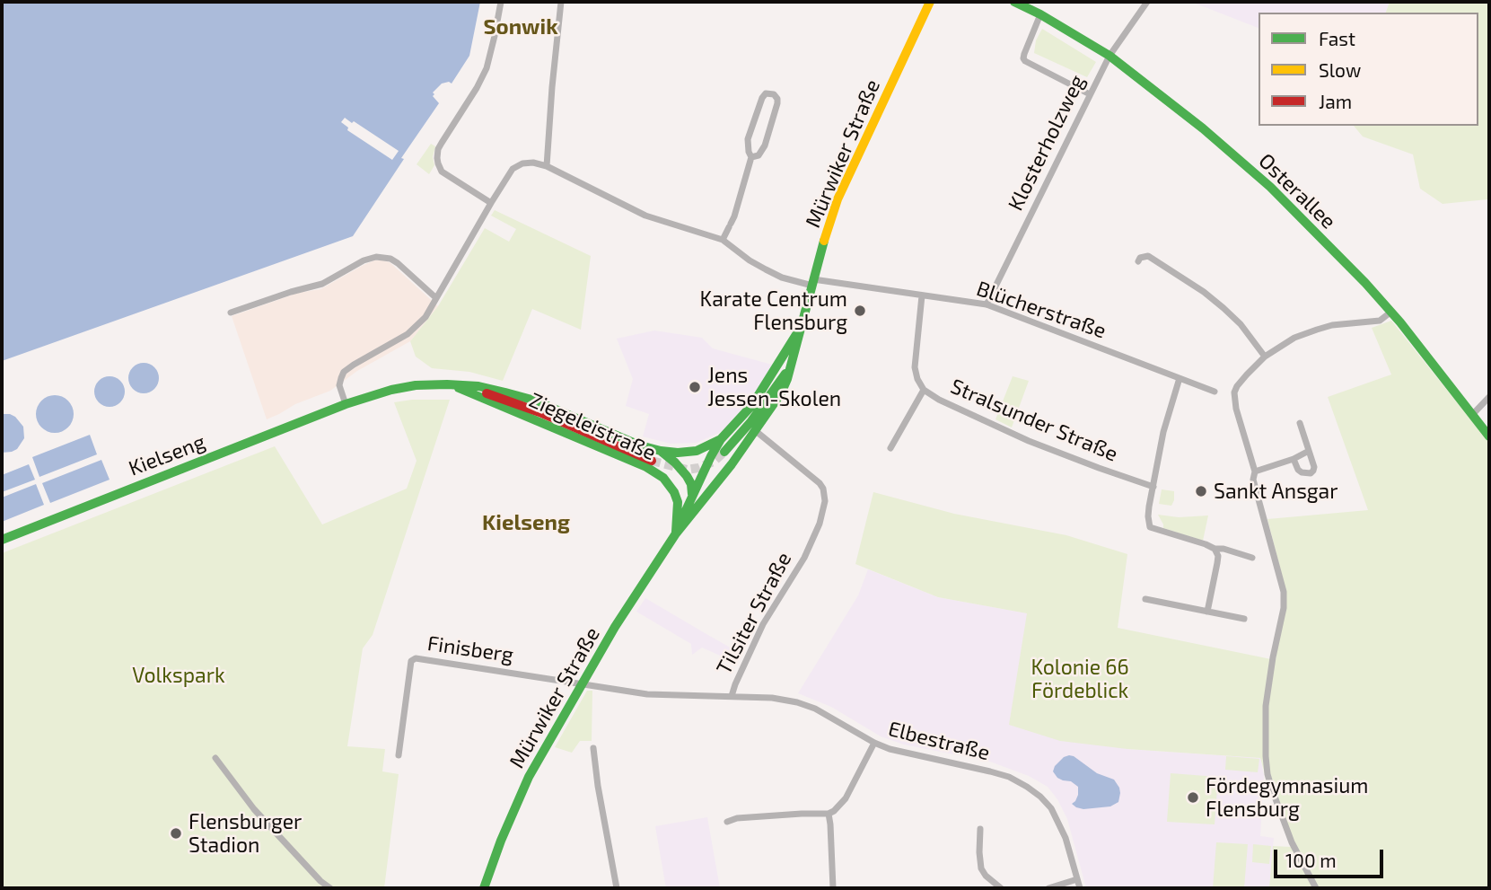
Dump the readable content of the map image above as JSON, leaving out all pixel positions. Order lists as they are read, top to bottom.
{
  "streets": {
    "street": [
      "Klosterholzweg",
      "Mürwiker Straße",
      "Osterallee",
      "Blücherstraße",
      "Stralsunder Straße",
      "Ziegeleistraße",
      "Kielseng",
      "Tilsiter Straße",
      "Finisberg",
      "Elbestraße"
    ]
  },
  "crossings": [
    ["Klosterholzweg", "Osterallee"],
    ["Klosterholzweg", "Blücherstraße"],
    ["Mürwiker Straße", "Blücherstraße"],
    ["Mürwiker Straße", "Ziegeleistraße"],
    ["Mürwiker Straße", "Tilsiter Straße"],
    ["Mürwiker Straße", "Finisberg"],
    ["Blücherstraße", "Stralsunder Straße"],
    ["Ziegeleistraße", "Kielseng"],
    ["Tilsiter Straße", "Finisberg"],
    ["Tilsiter Straße", "Elbestraße"]
  ],
  "districts": ["Sonwik", "Kielseng"],
  "parks": ["Kolonie 66 Fördeblick", "Volkspark"],
  "places": [
    "Karate Centrum Flensburg",
    "Jens Jessen-Skolen",
    "Sankt Ansgar",
    "Fördegymnasium Flensburg",
    "Flensburger Stadion"
  ],
  "legend": ["Fast", "Slow", "Jam"],
  "scale_bar": "100 m"
}
